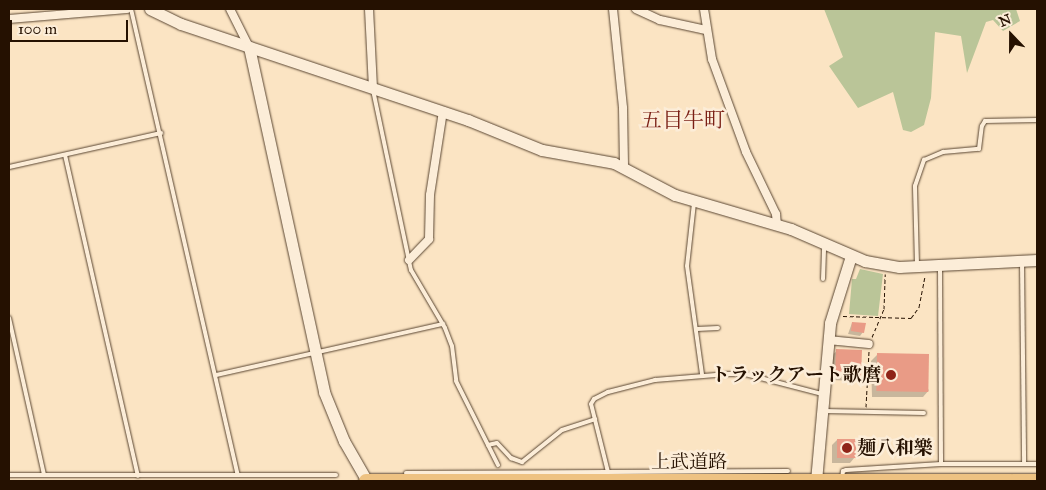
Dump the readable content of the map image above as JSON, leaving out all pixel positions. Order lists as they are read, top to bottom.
{
  "streets": {
    "highway": ["上武道路"]
  },
  "districts": ["五目牛町"],
  "places": ["トラックアート歌麿", "麺八和樂"],
  "scale_bar": "100 m",
  "north": "top"
}
